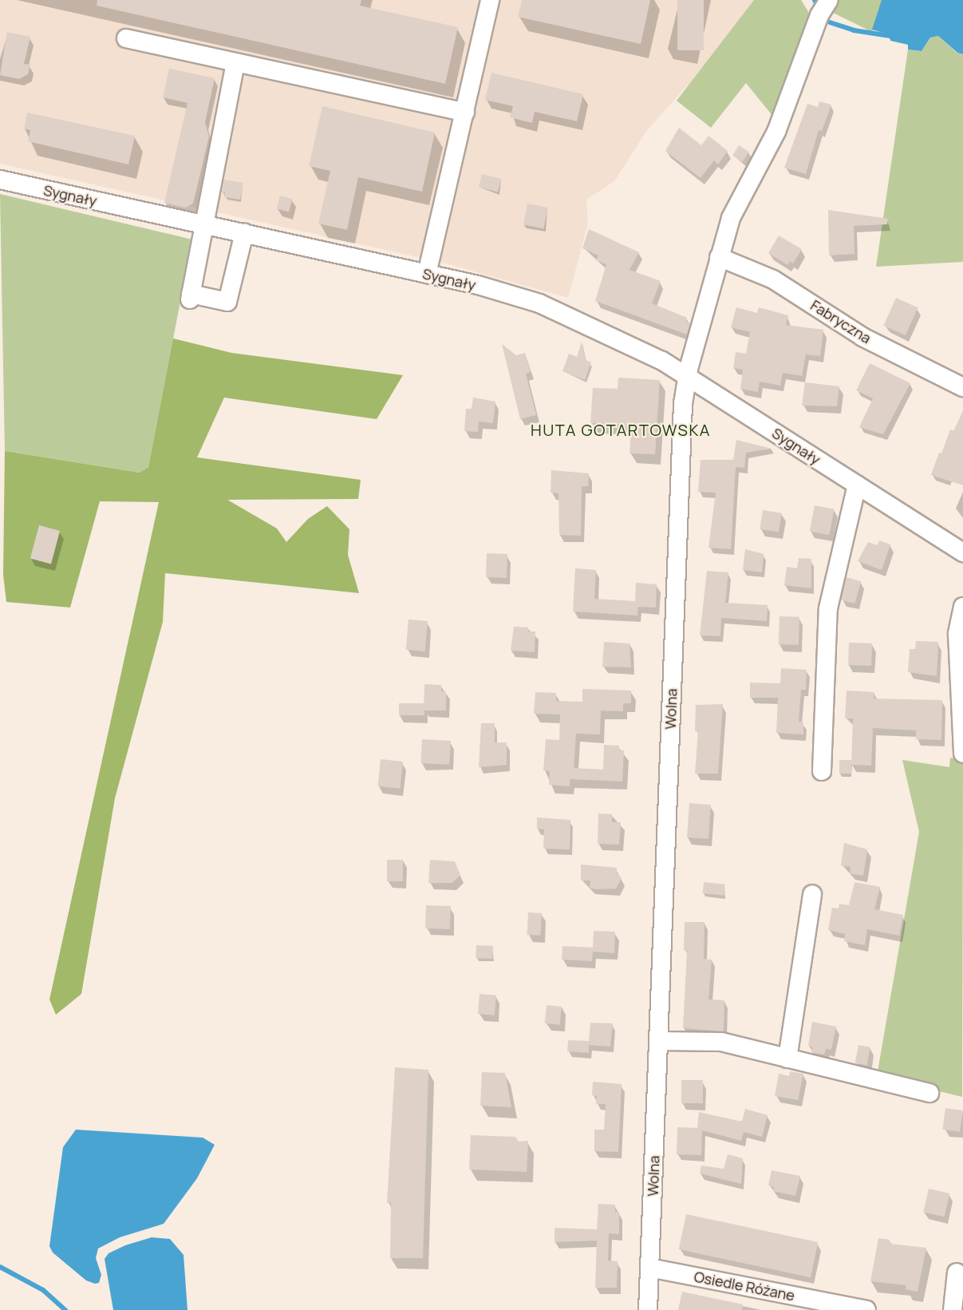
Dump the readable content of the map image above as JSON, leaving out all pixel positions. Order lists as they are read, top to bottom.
{
  "streets": {
    "street": [
      "Sygnały",
      "Fabryczna",
      "Wolna",
      "Osiedle Różane"
    ]
  },
  "crossings": [
    ["Sygnały", "Wolna"],
    ["Wolna", "Osiedle Różane"]
  ],
  "districts": ["HUTA GOTARTOWSKA"]
}
